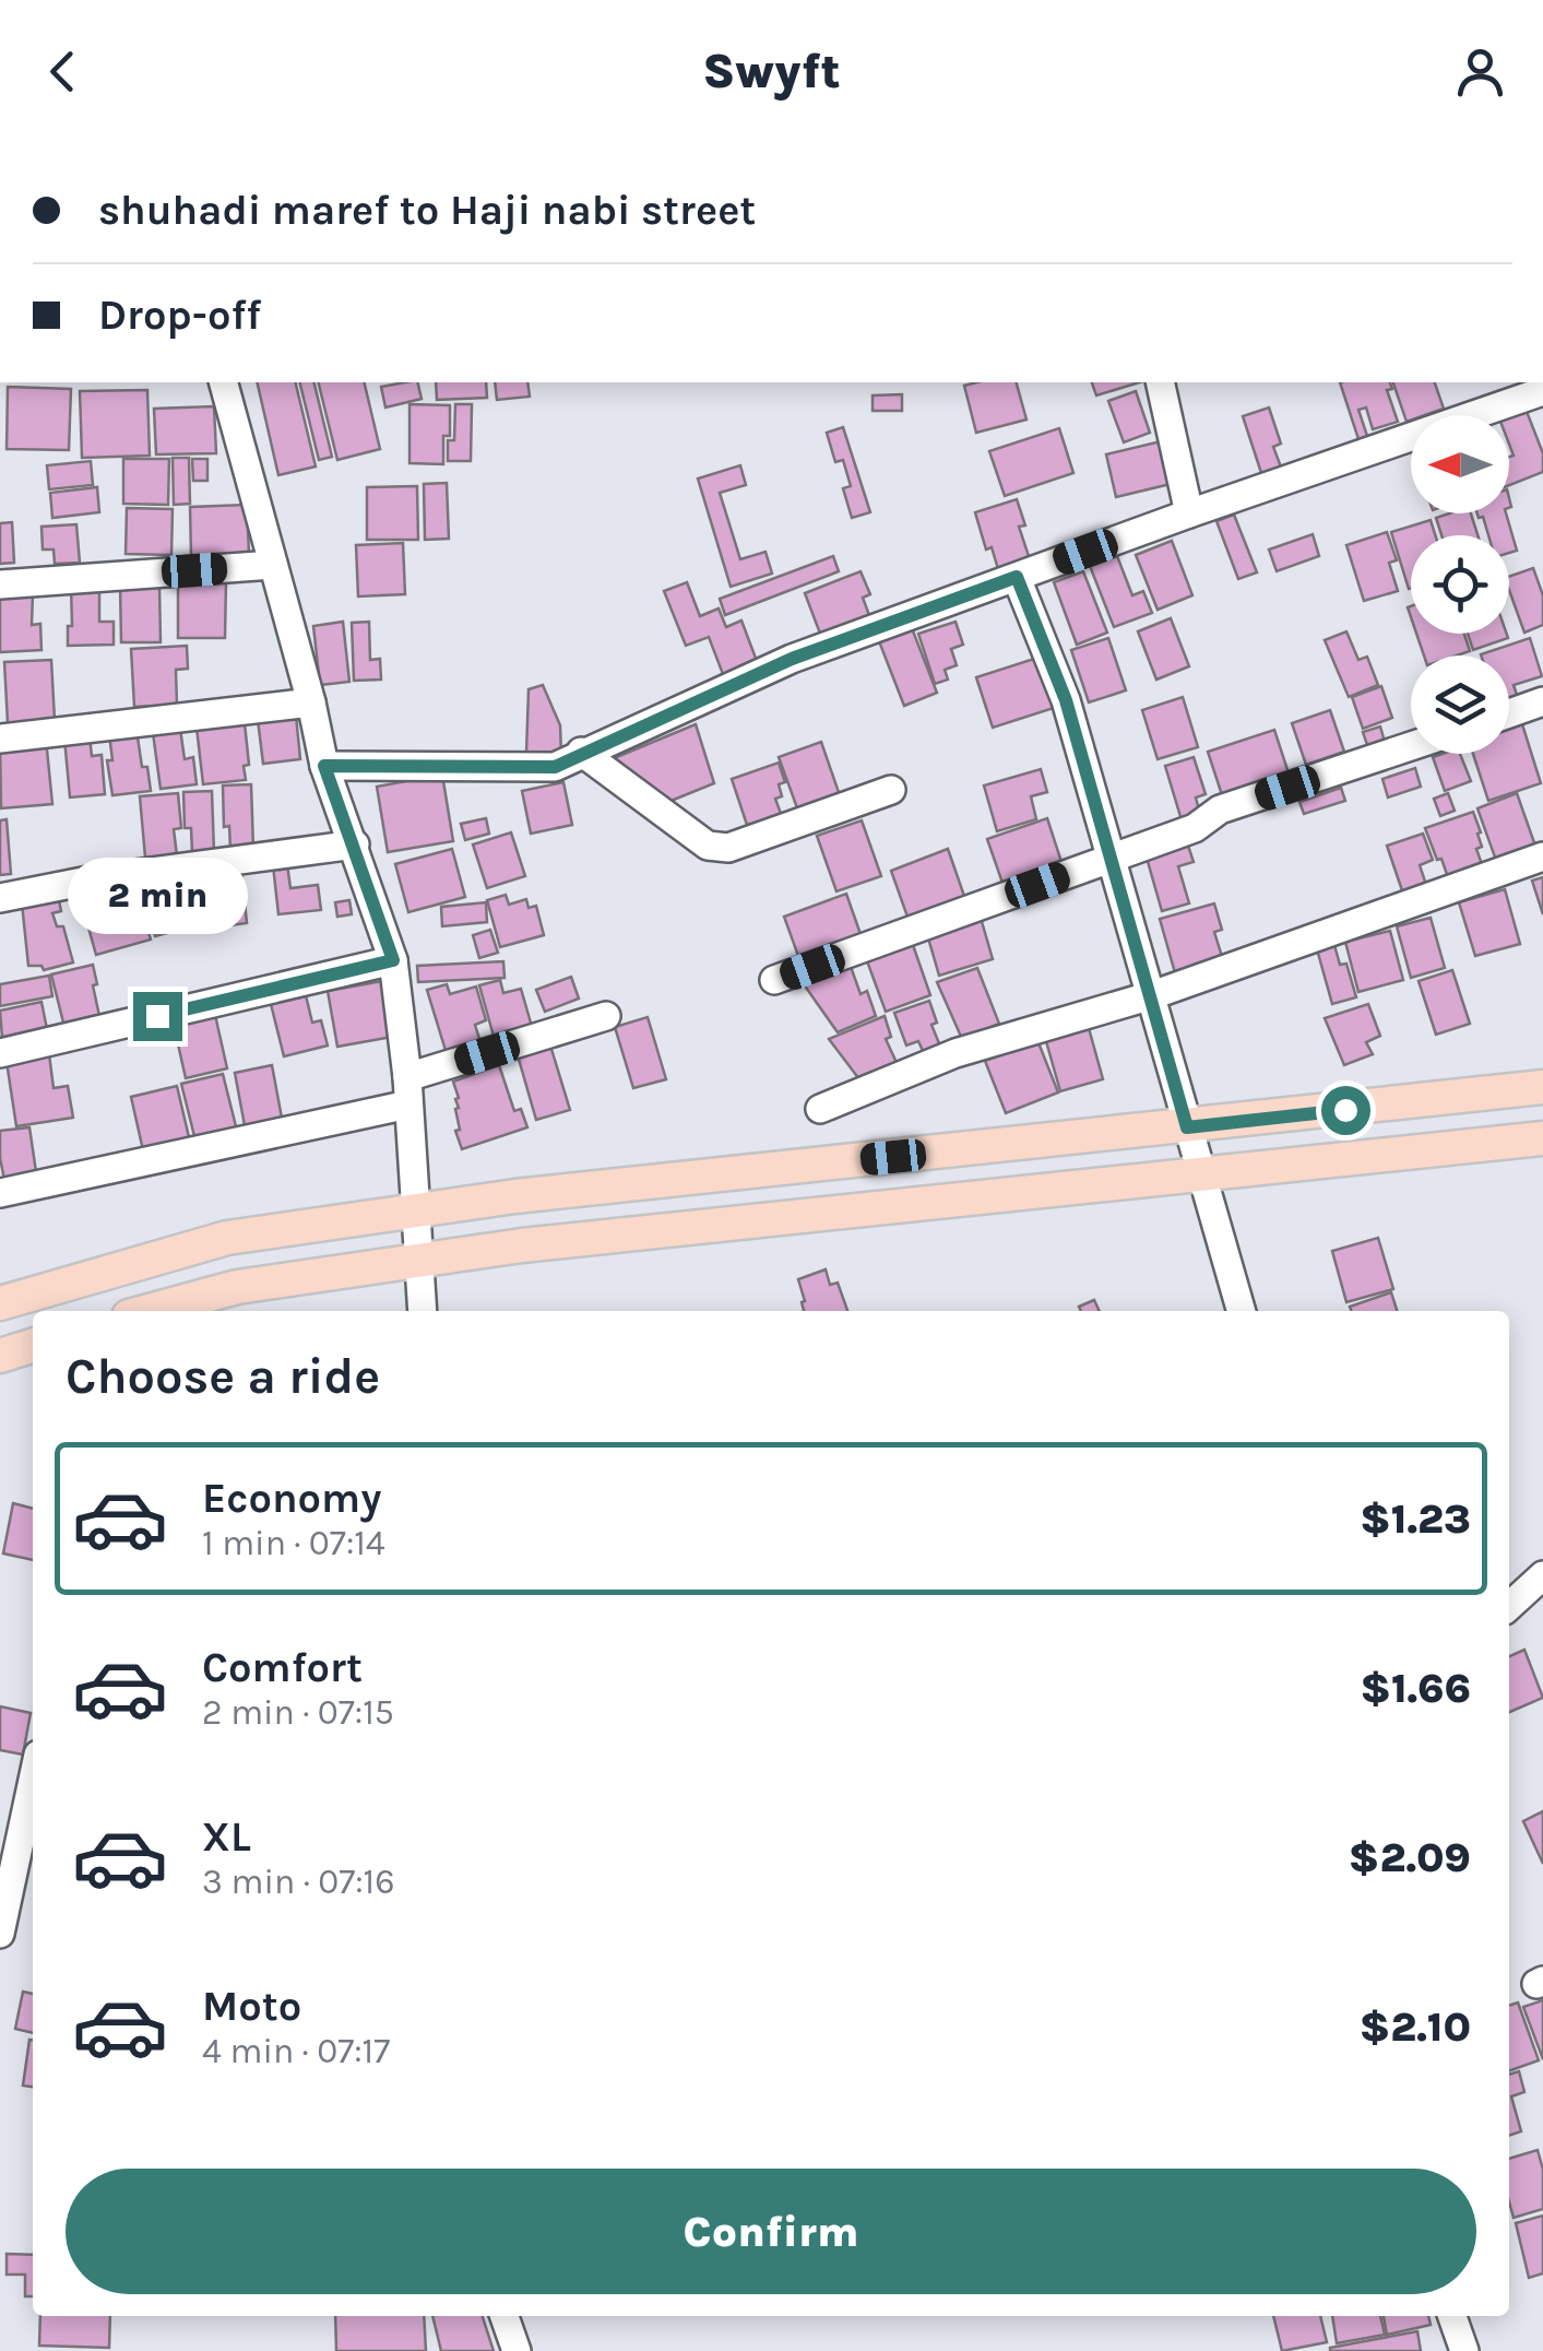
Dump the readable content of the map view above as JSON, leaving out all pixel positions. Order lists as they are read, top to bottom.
{
  "north": "left",
  "page": {
    "header": "Swyft",
    "banner": ["shuhadi maref to Haji nabi street", "Drop-off"],
    "bubble": "2 min",
    "heading": "Choose a ride",
    "list": [
      {
        "name": "Economy",
        "note": "1 min · 07:14",
        "value": "$1.23"
      },
      {
        "name": "Comfort",
        "note": "2 min · 07:15",
        "value": "$1.66"
      },
      {
        "name": "XL",
        "note": "3 min · 07:16",
        "value": "$2.09"
      },
      {
        "name": "Moto",
        "note": "4 min · 07:17",
        "value": "$2.10"
      }
    ],
    "buttons": "Confirm"
  }
}
